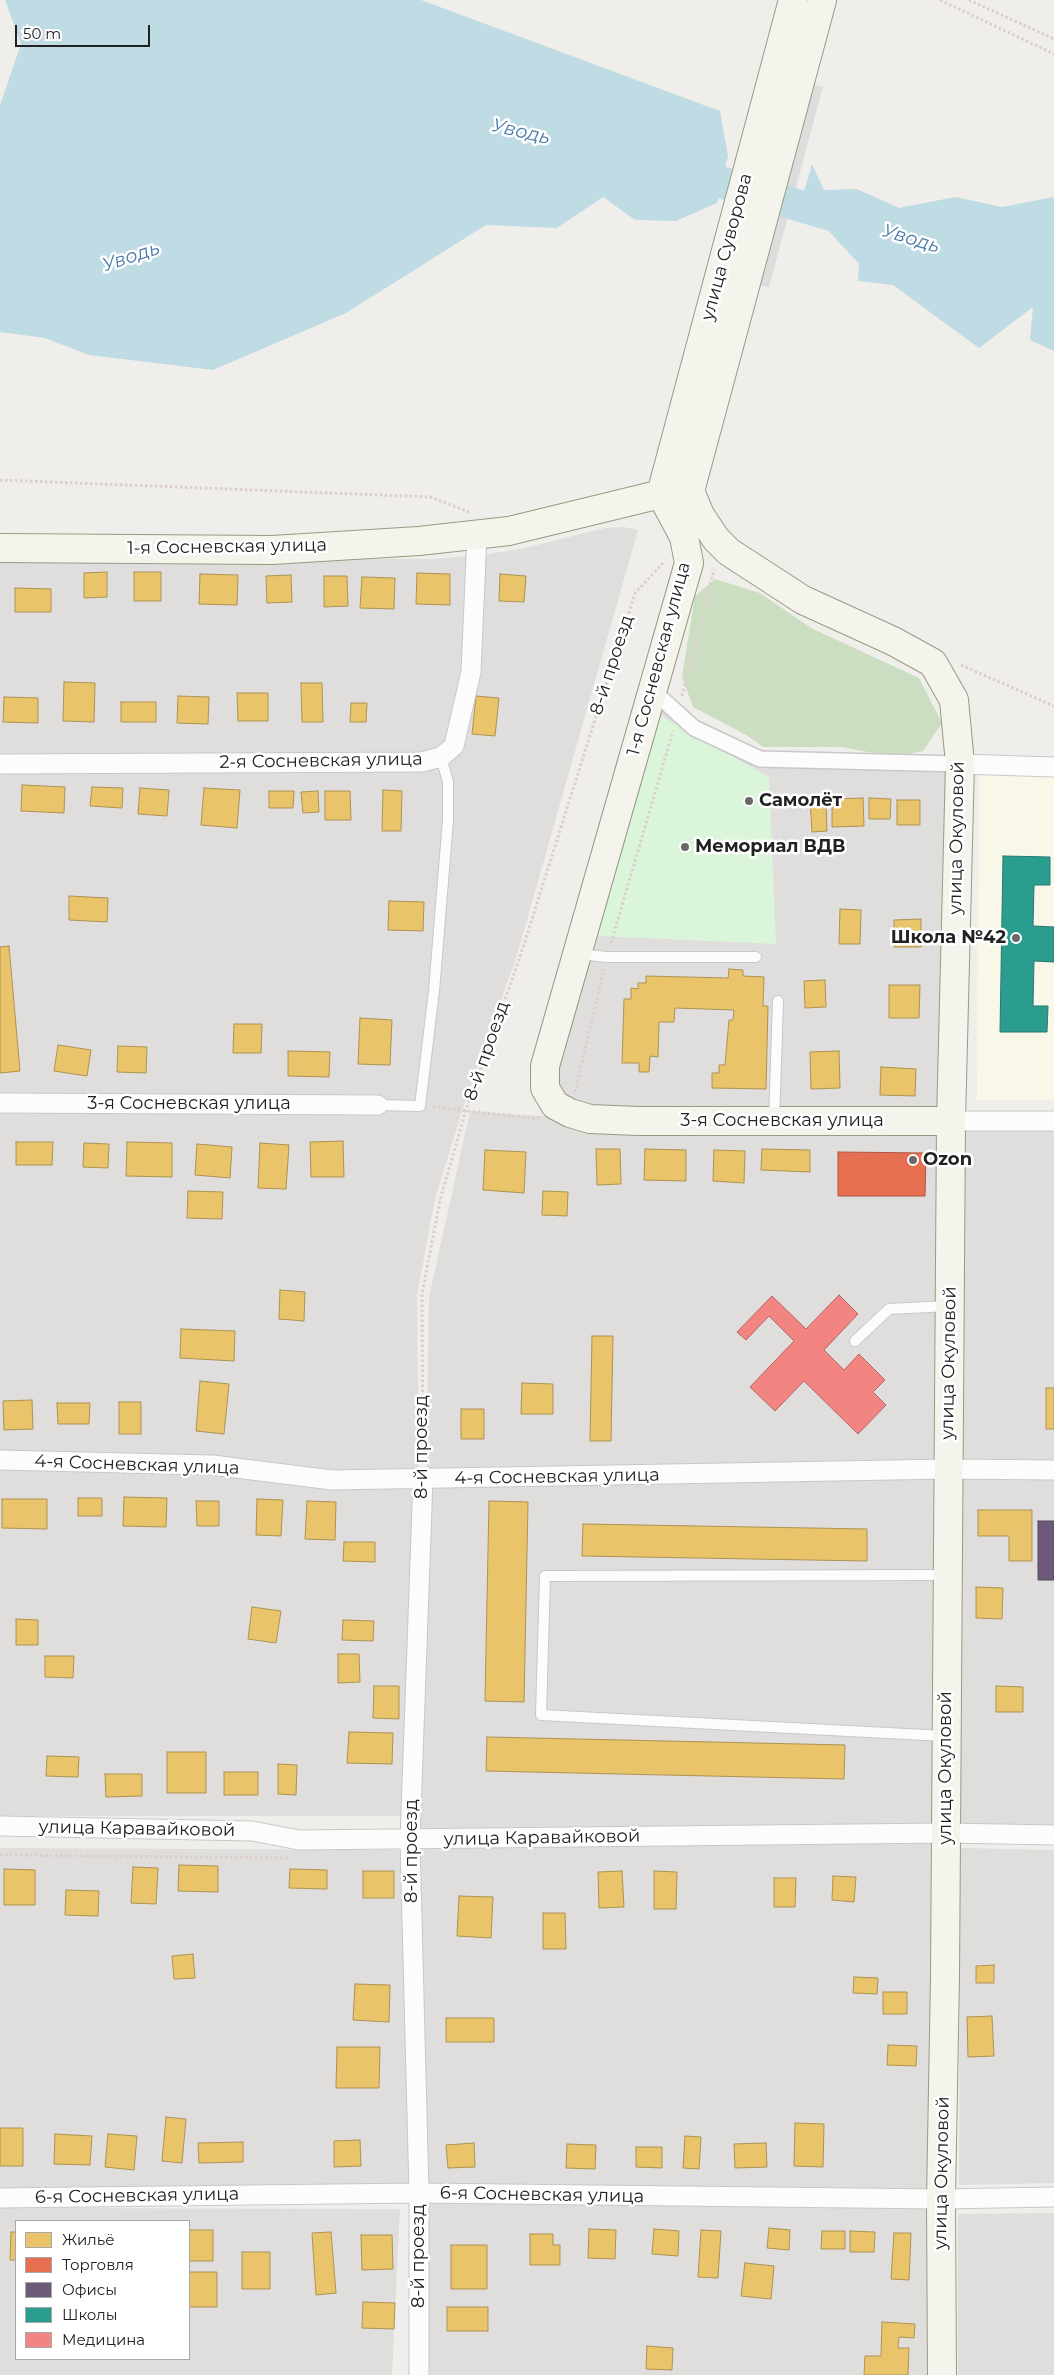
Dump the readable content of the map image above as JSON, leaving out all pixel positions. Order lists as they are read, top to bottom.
{
  "streets": {
    "main road": [
      "улица Суворова",
      "1-я Сосневская улица",
      "улица Окуловой",
      "3-я Сосневская улица"
    ],
    "street": [
      "8-й проезд",
      "2-я Сосневская улица",
      "4-я Сосневская улица",
      "улица Каравайковой",
      "6-я Сосневская улица"
    ]
  },
  "crossings": [
    ["улица Суворова", "1-я Сосневская улица"],
    ["улица Суворова", "улица Окуловой"],
    ["1-я Сосневская улица", "2-я Сосневская улица"],
    ["1-я Сосневская улица", "3-я Сосневская улица"],
    ["8-й проезд", "4-я Сосневская улица"],
    ["8-й проезд", "улица Каравайковой"],
    ["8-й проезд", "6-я Сосневская улица"],
    ["улица Окуловой", "3-я Сосневская улица"],
    ["улица Окуловой", "4-я Сосневская улица"],
    ["улица Окуловой", "улица Каравайковой"],
    ["улица Окуловой", "6-я Сосневская улица"]
  ],
  "water": ["Уводь"],
  "places": [
    "Самолёт",
    "Мемориал ВДВ",
    "Школа №42",
    "Ozon"
  ],
  "legend": [
    "Жильё",
    "Торговля",
    "Офисы",
    "Школы",
    "Медицина"
  ],
  "scale_bar": "50 m"
}
